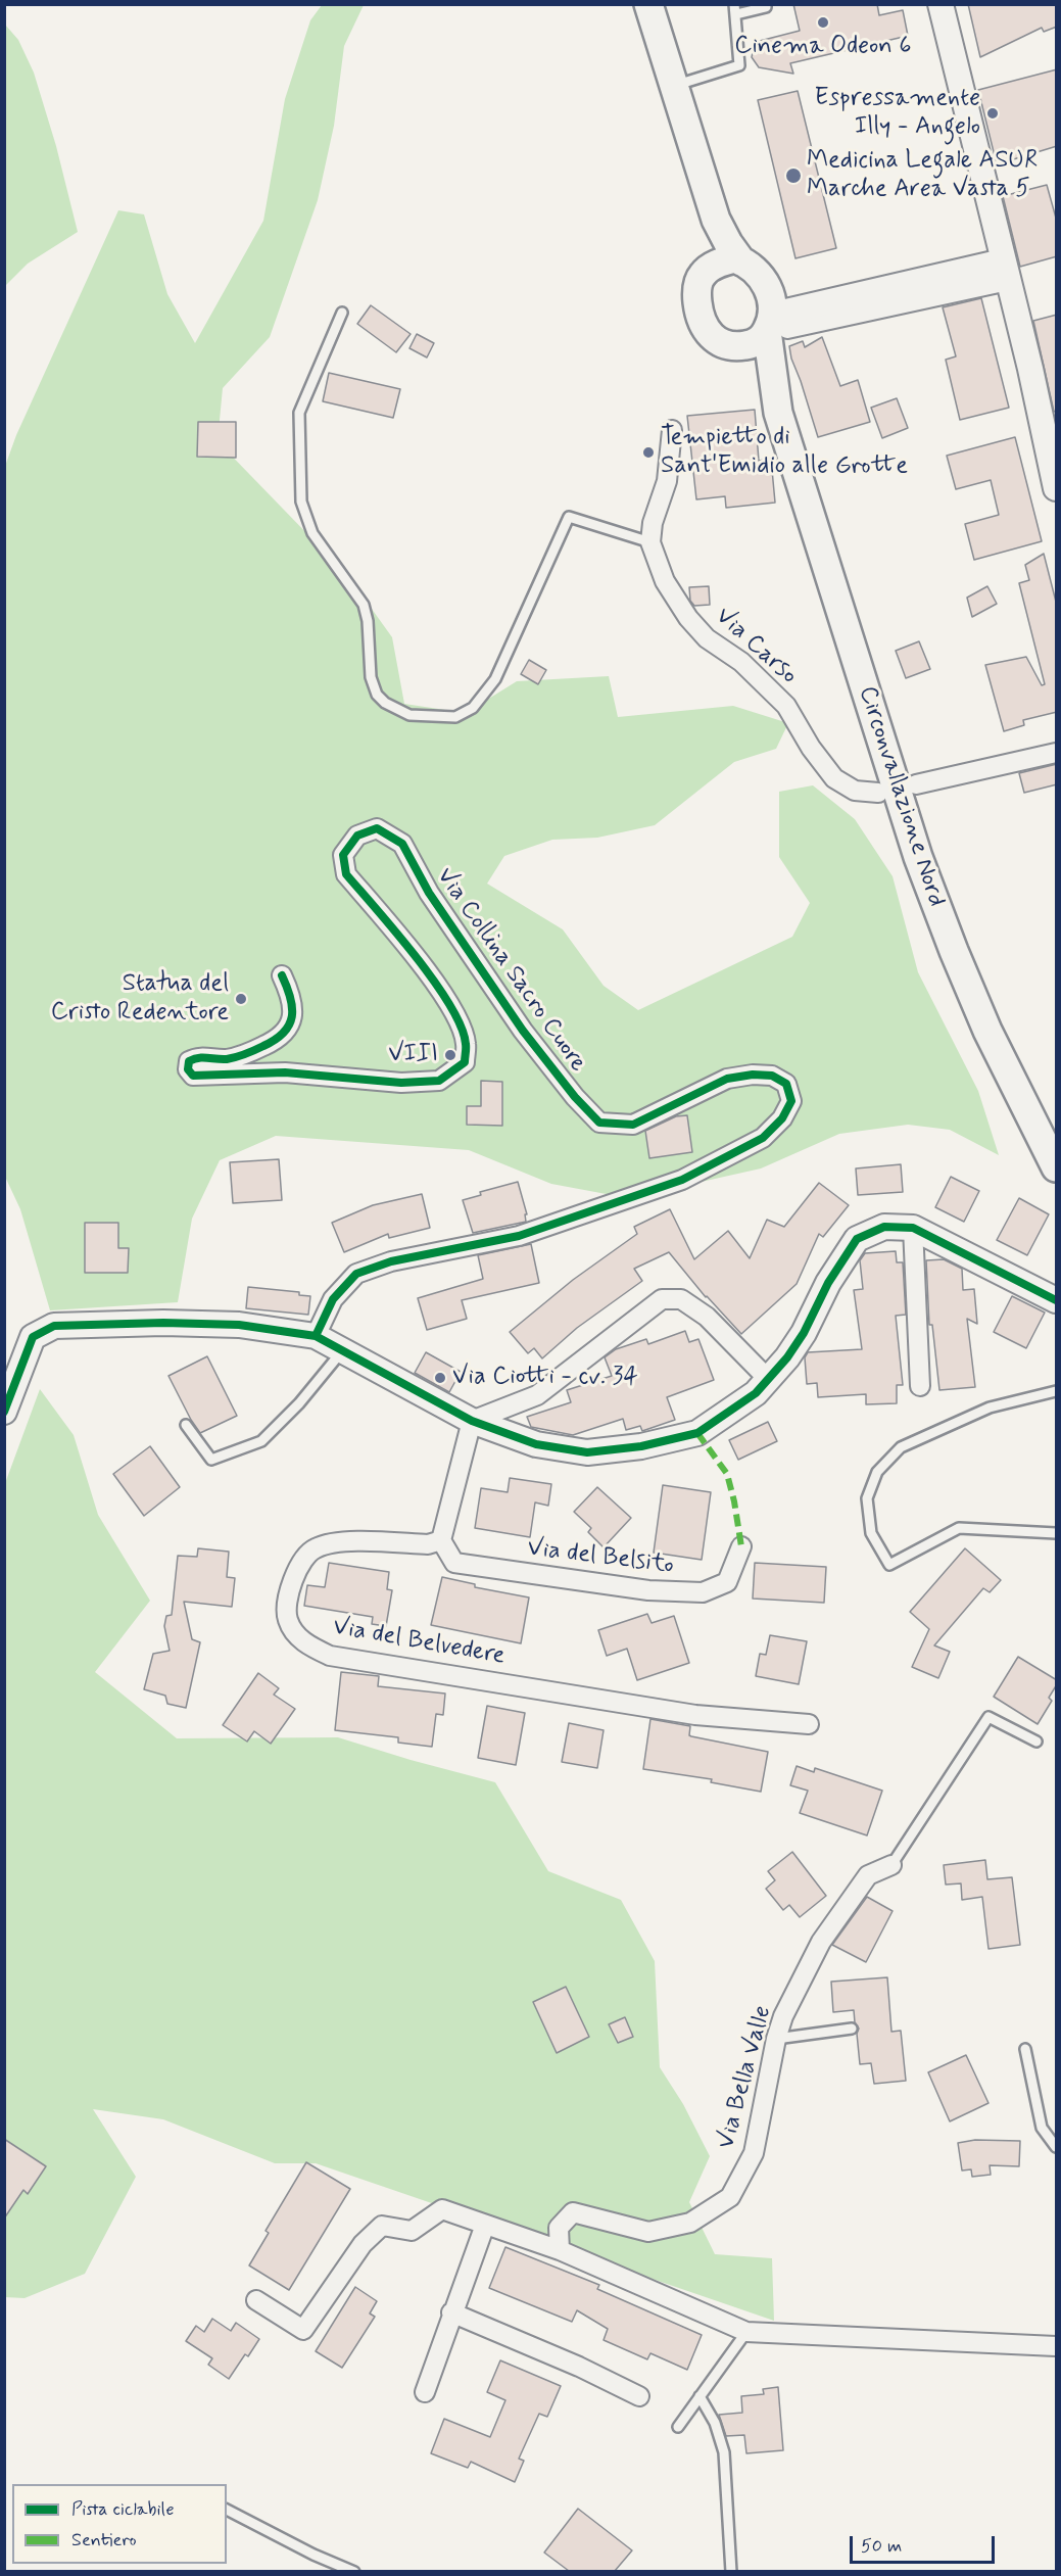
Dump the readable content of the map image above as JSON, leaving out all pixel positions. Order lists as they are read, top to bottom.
{
  "streets": {
    "main road": ["Circonvallazione Nord"],
    "street": [
      "Via Carso",
      "Via Collina Sacro Cuore",
      "Via del Belsito",
      "Via del Belvedere",
      "Via Bella Valle"
    ]
  },
  "crossings": [
    ["Via del Belsito", "Via del Belvedere"]
  ],
  "places": [
    "Cinema Odeon 6",
    "Espressamente Illy - Angelo",
    "Medicina Legale ASUR Marche Area Vasta 5",
    "Tempietto di Sant'Emidio alle Grotte",
    "Statua del Cristo Redentore",
    "VIII",
    "Via Ciotti - cv. 34"
  ],
  "legend": ["Pista ciclabile", "Sentiero"],
  "scale_bar": "50 m"
}
